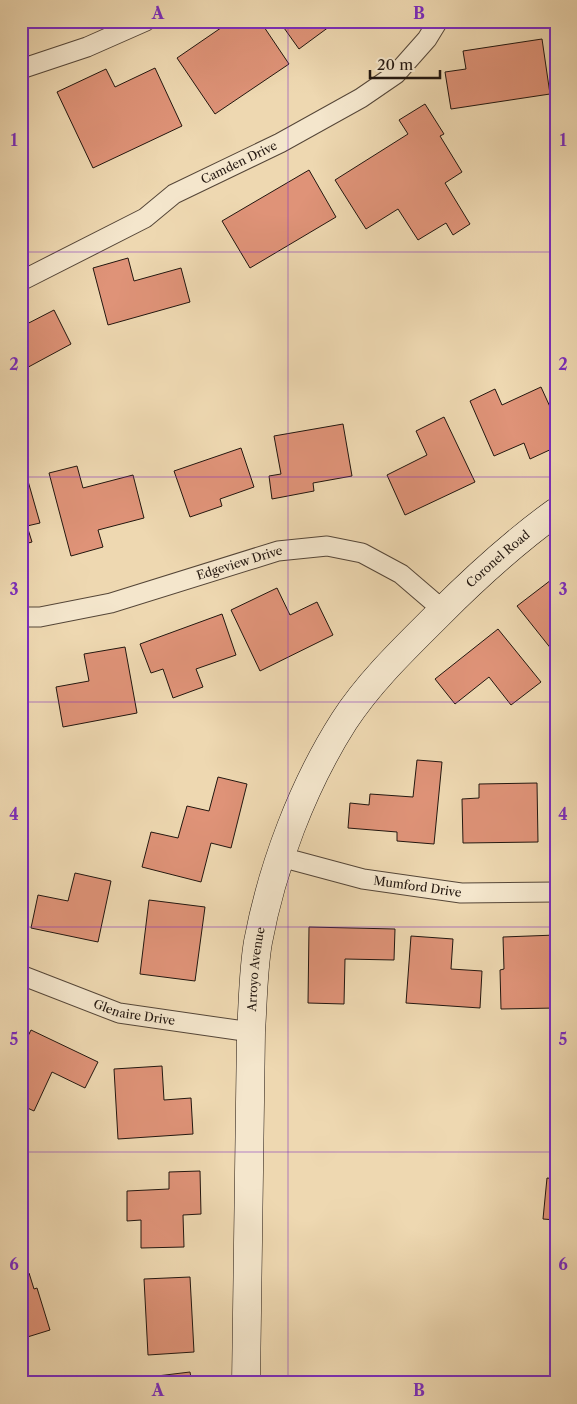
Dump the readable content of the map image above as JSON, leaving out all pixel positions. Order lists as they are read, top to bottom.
{
  "streets": {
    "street": [
      "Camden Drive",
      "Coronel Road",
      "Edgeview Drive",
      "Mumford Drive",
      "Arroyo Avenue",
      "Glenaire Drive"
    ]
  },
  "crossings": [
    ["Coronel Road", "Edgeview Drive"],
    ["Coronel Road", "Arroyo Avenue"],
    ["Edgeview Drive", "Arroyo Avenue"],
    ["Mumford Drive", "Arroyo Avenue"],
    ["Arroyo Avenue", "Glenaire Drive"]
  ],
  "scale_bar": "20 m",
  "grid": {
    "columns": ["A", "B"],
    "rows": [
      "1",
      "2",
      "3",
      "4",
      "5",
      "6"
    ]
  }
}
